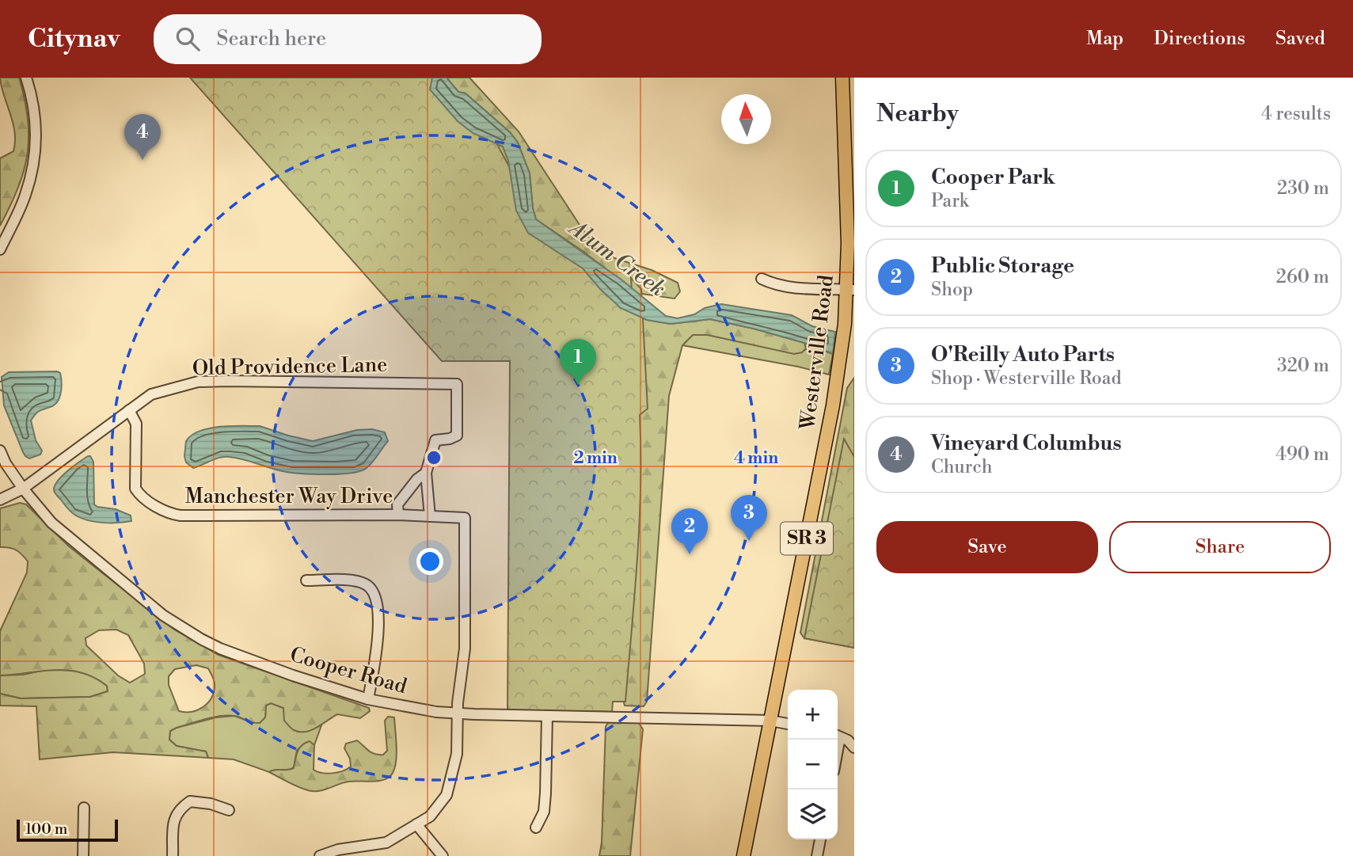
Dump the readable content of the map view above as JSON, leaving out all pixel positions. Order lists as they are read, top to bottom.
{
  "streets": {
    "main road": ["Westerville Road", "SR 3"],
    "street": ["Old Providence Lane", "Manchester Way Drive", "Cooper Road"]
  },
  "crossings": [
    ["Westerville Road", "Cooper Road"],
    ["Old Providence Lane", "Manchester Way Drive"],
    ["Old Providence Lane", "Cooper Road"],
    ["Manchester Way Drive", "Cooper Road"]
  ],
  "water": ["Alum Creek"],
  "scale_bar": "100 m",
  "north": "top",
  "page": {
    "header": "Citynav",
    "search": "Search here",
    "nav": ["Map", "Directions", "Saved"],
    "heading": ["Nearby", "4 results"],
    "pins": [
      "4",
      "1",
      "3",
      "2"
    ],
    "list": [
      {
        "mark": "1",
        "name": "Cooper Park",
        "note": "Park",
        "value": "230 m"
      },
      {
        "mark": "2",
        "name": "Public Storage",
        "note": "Shop",
        "value": "260 m"
      },
      {
        "mark": "3",
        "name": "O'Reilly Auto Parts",
        "note": "Shop · Westerville Road",
        "value": "320 m"
      },
      {
        "mark": "4",
        "name": "Vineyard Columbus",
        "note": "Church",
        "value": "490 m"
      }
    ],
    "buttons": ["Save", "Share"],
    "map_buttons": ["+", "−"],
    "scale": "100 m"
  },
  "rings": ["2 min", "4 min"]
}
